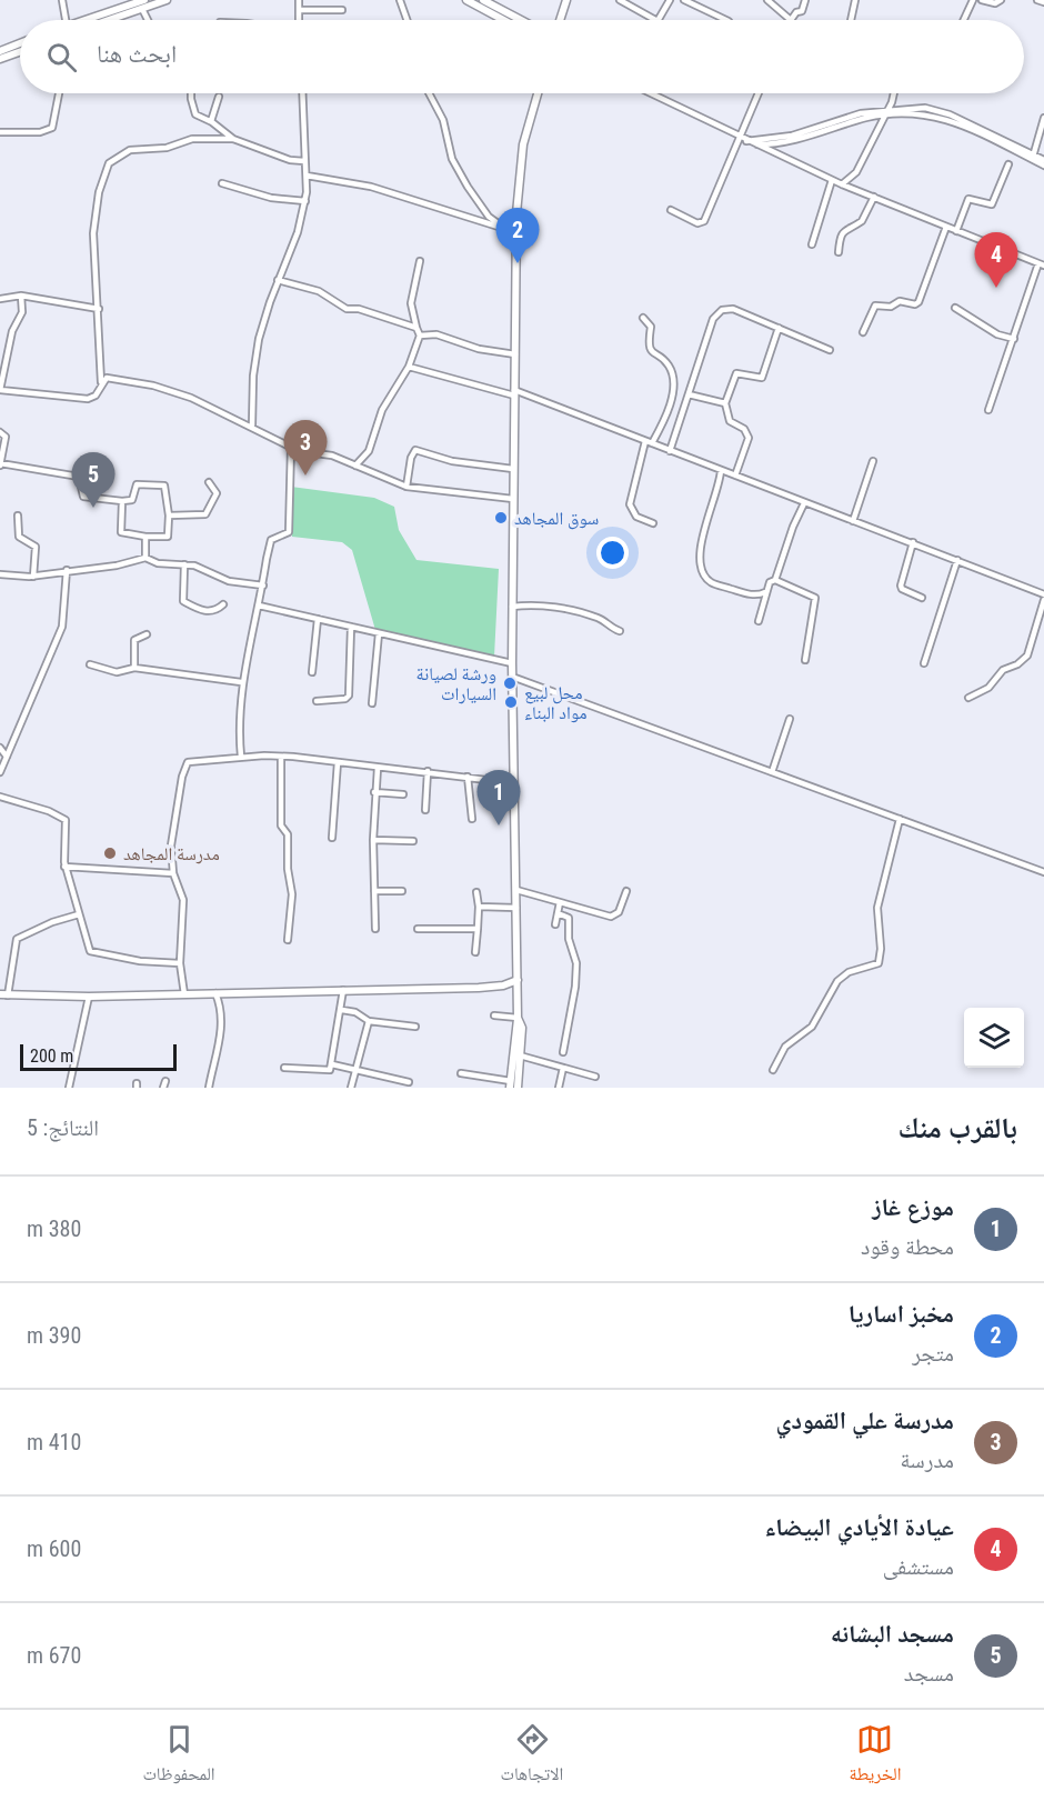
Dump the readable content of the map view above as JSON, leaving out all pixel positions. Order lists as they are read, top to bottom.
{
  "places": [
    "سوق المجاهد",
    "ورشة لصيانة السيارات",
    "محل لبيع مواد البناء",
    "مدرسة المجاهد"
  ],
  "scale_bar": "200 m",
  "page": {
    "search": "ابحث هنا",
    "pins": [
      "2",
      "4",
      "3",
      "5",
      "1"
    ],
    "scale": "200 m",
    "heading": ["بالقرب منك", "النتائج: 5"],
    "list": [
      {
        "mark": "1",
        "name": "موزع غاز",
        "note": "محطة وقود",
        "value": "380 m"
      },
      {
        "mark": "2",
        "name": "مخبز اساريا",
        "note": "متجر",
        "value": "390 m"
      },
      {
        "mark": "3",
        "name": "مدرسة علي القمودي",
        "note": "مدرسة",
        "value": "410 m"
      },
      {
        "mark": "4",
        "name": "عيادة الأيادي البيضاء",
        "note": "مستشفى",
        "value": "600 m"
      },
      {
        "mark": "5",
        "name": "مسجد البشانه",
        "note": "مسجد",
        "value": "670 m"
      }
    ],
    "nav": ["الخريطة", "الاتجاهات", "المحفوظات"]
  }
}
